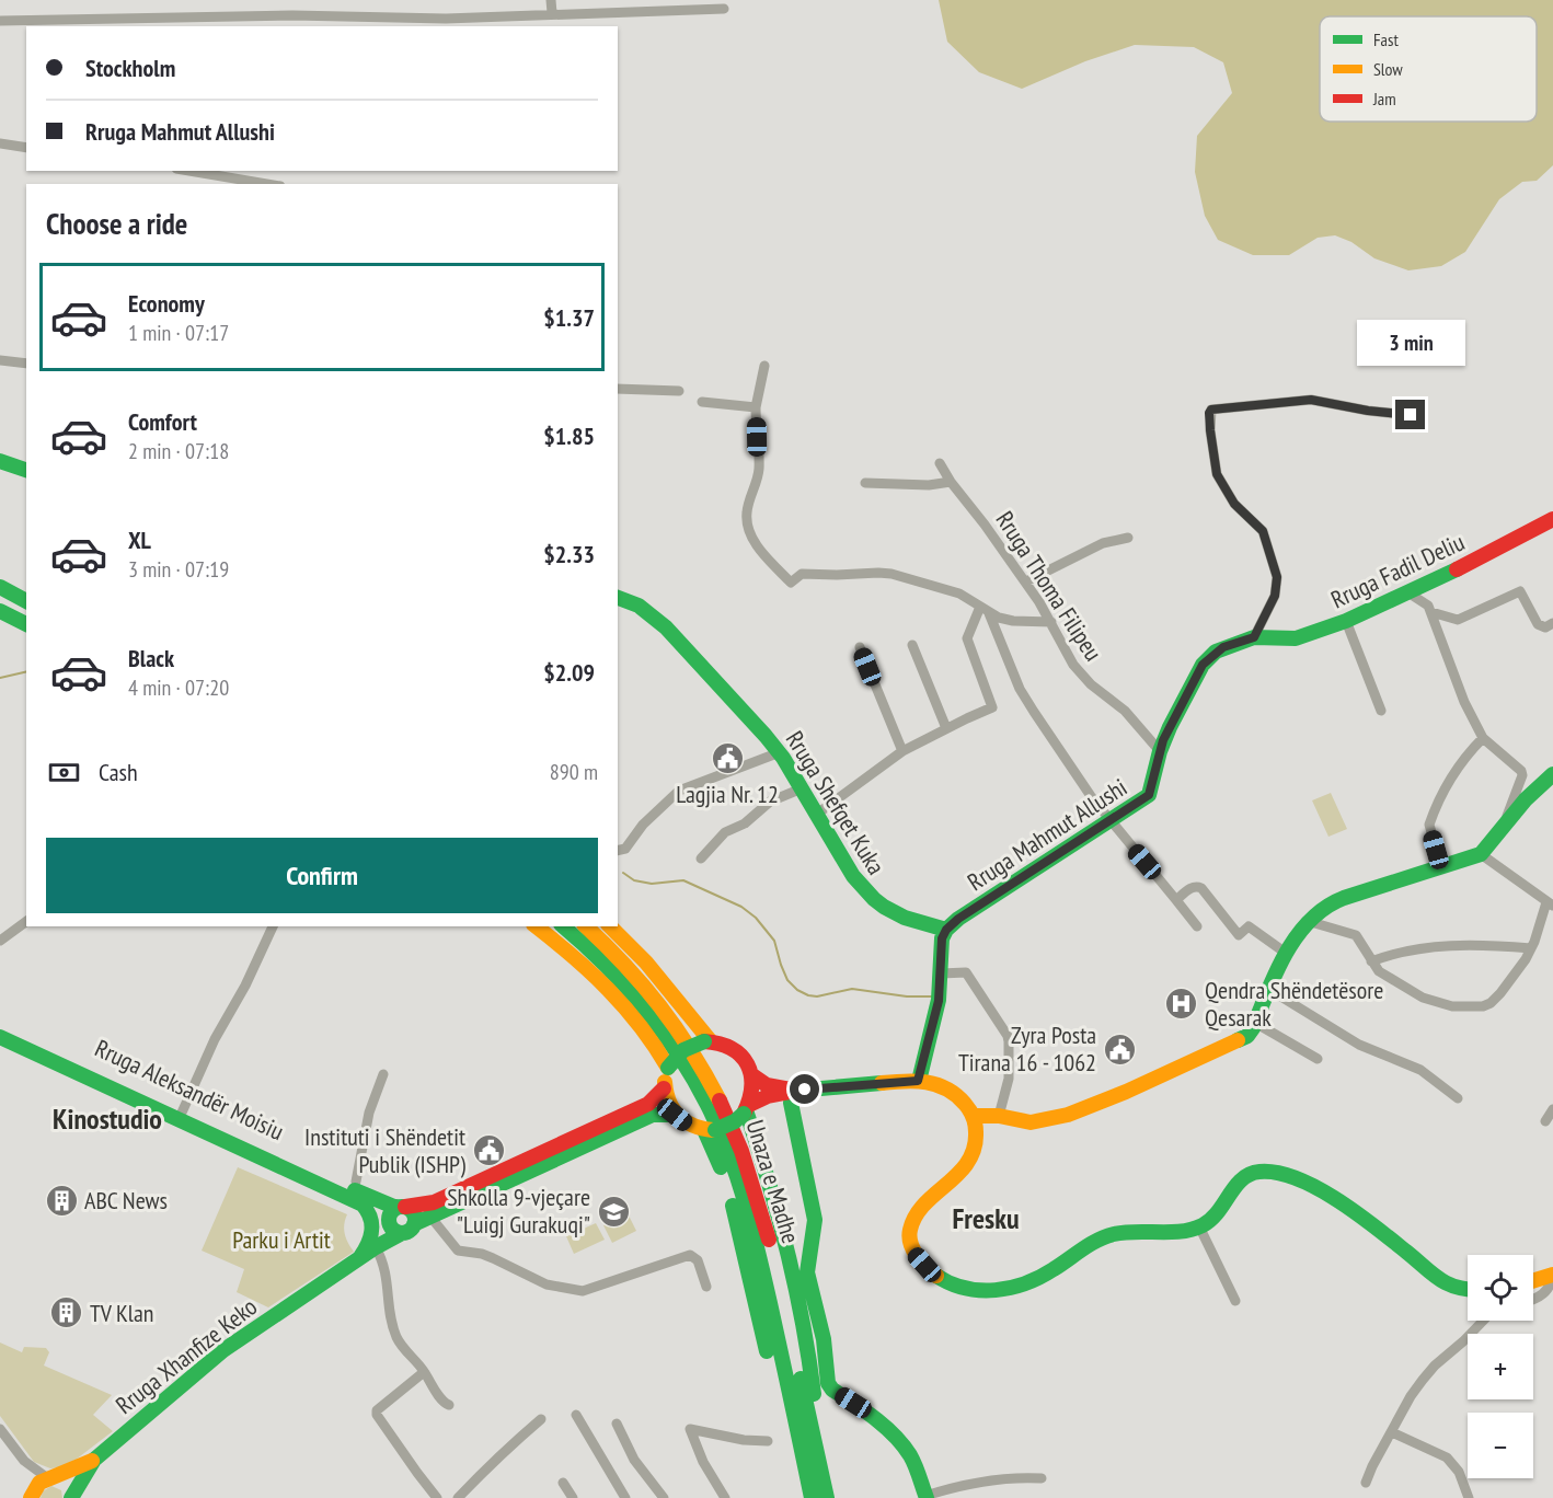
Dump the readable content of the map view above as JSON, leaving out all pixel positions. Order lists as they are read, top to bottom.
{
  "streets": {
    "main road": [
      "Rruga Fadil Deliu",
      "Rruga Shefqet Kuka",
      "Rruga Mahmut Allushi",
      "Rruga Aleksandër Moisiu",
      "Unaza e Madhe",
      "Rruga Xhanfize Keko"
    ],
    "street": ["Rruga Thoma Filipeu"]
  },
  "crossings": [
    ["Rruga Fadil Deliu", "Rruga Mahmut Allushi"],
    ["Rruga Thoma Filipeu", "Rruga Mahmut Allushi"],
    ["Rruga Shefqet Kuka", "Rruga Mahmut Allushi"]
  ],
  "districts": ["Kinostudio", "Fresku"],
  "parks": ["Parku i Artit"],
  "places": {
    "public building": ["Lagjia Nr. 12", "Zyra Posta Tirana 16 - 1062", "Instituti i Shëndetit Publik (ISHP)"],
    "hospital": ["Qendra Shëndetësore Qesarak"],
    "building": ["ABC News", "TV Klan"],
    "school or university": ["Shkolla 9-vjeçare \"Luigj Gurakuqi\""]
  },
  "legend": ["Fast", "Slow", "Jam"],
  "page": {
    "banner": ["Stockholm", "Rruga Mahmut Allushi"],
    "heading": "Choose a ride",
    "list": [
      {
        "name": "Economy",
        "note": "1 min · 07:17",
        "value": "$1.37"
      },
      {
        "name": "Comfort",
        "note": "2 min · 07:18",
        "value": "$1.85"
      },
      {
        "name": "XL",
        "note": "3 min · 07:19",
        "value": "$2.33"
      },
      {
        "name": "Black",
        "note": "4 min · 07:20",
        "value": "$2.09"
      }
    ],
    "bubble": "3 min",
    "pay": ["Cash", "890 m"],
    "buttons": "Confirm",
    "map_buttons": ["+", "−"]
  }
}
